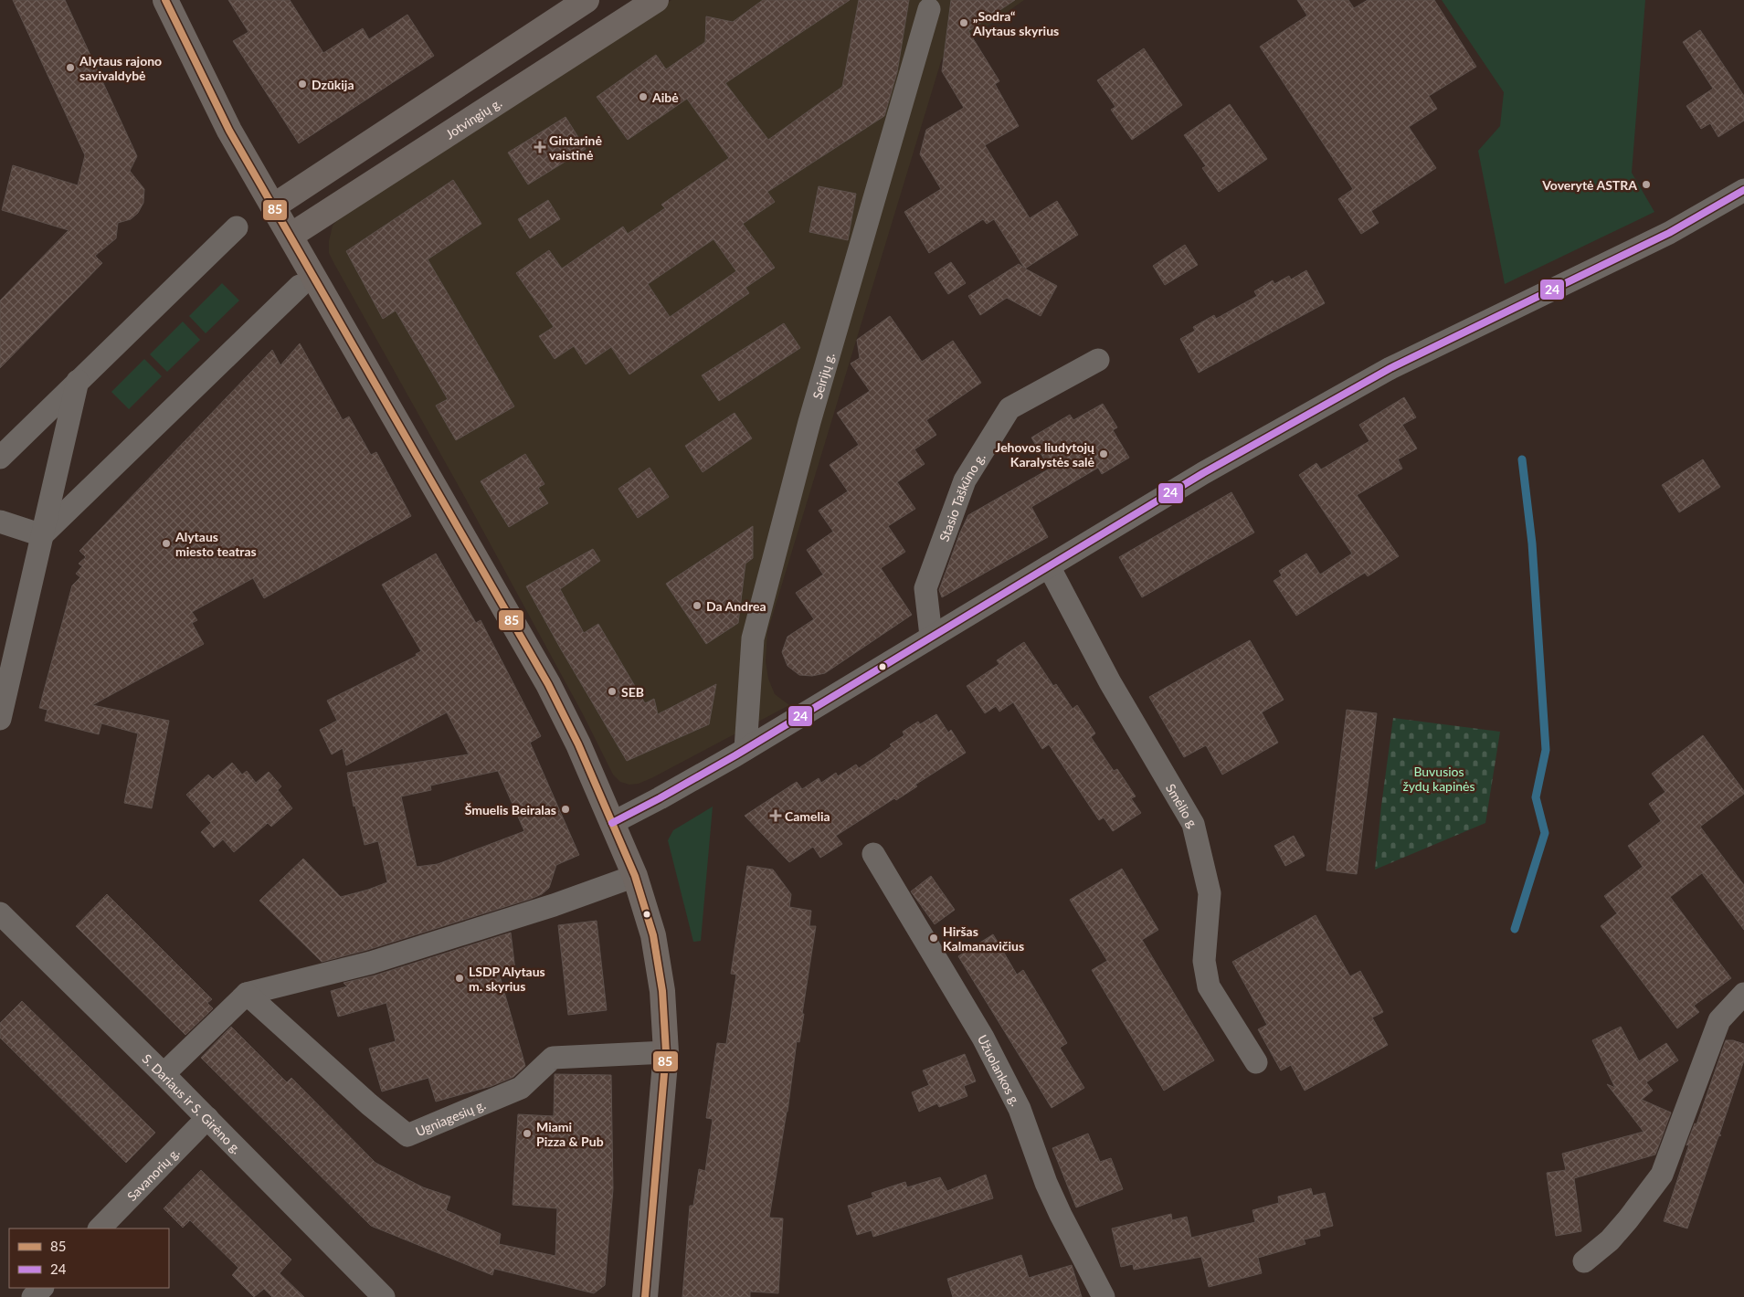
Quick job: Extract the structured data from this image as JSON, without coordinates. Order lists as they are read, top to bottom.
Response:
{
  "streets": {
    "main road": ["Jotvingių g."],
    "street": [
      "Seirijų g.",
      "Stasio Taškūno g.",
      "Smėlio g.",
      "Užuolankos g.",
      "S. Dariaus ir S. Girėno g.",
      "Ugniagesių g.",
      "Savanorių g."
    ]
  },
  "crossings": [
    ["S. Dariaus ir S. Girėno g.", "Savanorių g."]
  ],
  "parks": ["Buvusios žydų kapinės"],
  "places": {
    "other": [
      "„Sodra“ Alytaus skyrius",
      "Alytaus rajono savivaldybė",
      "Dzūkija",
      "Aibė",
      "Voverytė ASTRA",
      "Jehovos liudytojų Karalystės salė",
      "Alytaus miesto teatras",
      "Da Andrea",
      "SEB",
      "Šmuelis Beiralas",
      "Hiršas Kalmanavičius",
      "LSDP Alytaus m. skyrius",
      "Miami Pizza & Pub"
    ],
    "health": ["Gintarinė vaistinė", "Camelia"]
  },
  "lines": ["transit line 85", "transit line 24"],
  "legend": ["85", "24"]
}
